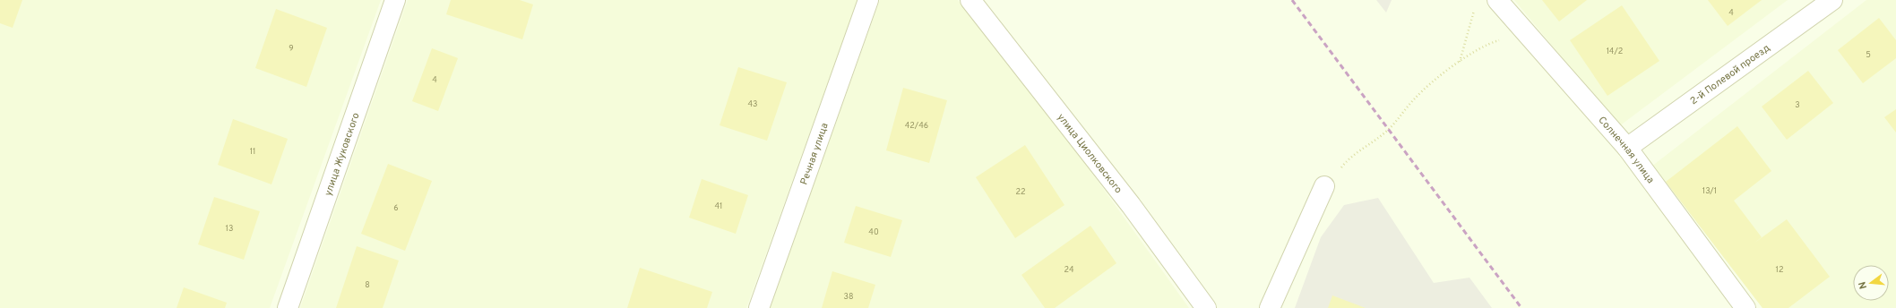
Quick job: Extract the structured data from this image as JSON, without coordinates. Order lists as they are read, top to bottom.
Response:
{
  "streets": {
    "street": [
      "2-й Полевой проезд",
      "Солнечная улица",
      "улица Циолковского",
      "улица Жуковского",
      "Речная улица"
    ]
  },
  "crossings": [
    ["2-й Полевой проезд", "Солнечная улица"]
  ],
  "house_numbers": [
    "4",
    "9",
    "14/2",
    "5",
    "4",
    "43",
    "3",
    "42/46",
    "11",
    "13/1",
    "22",
    "41",
    "6",
    "13",
    "40",
    "24",
    "12",
    "8",
    "38"
  ],
  "north": "left"
}
